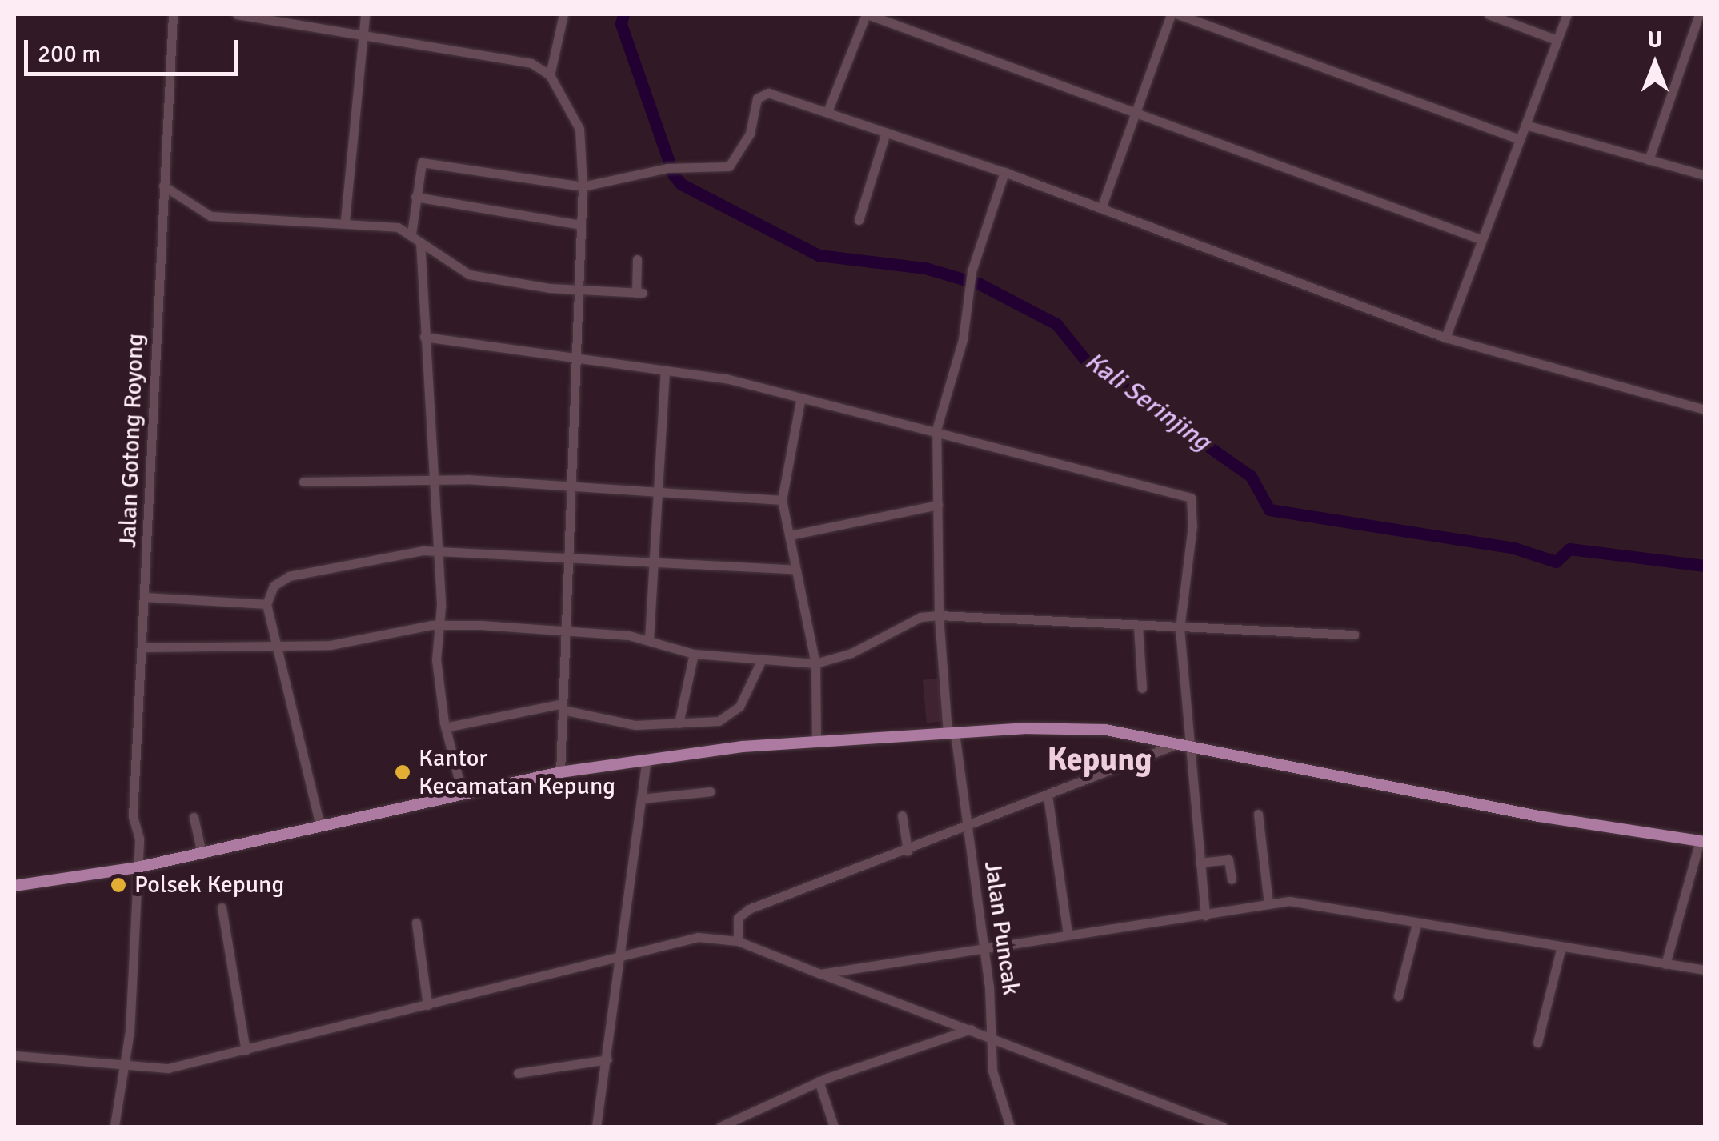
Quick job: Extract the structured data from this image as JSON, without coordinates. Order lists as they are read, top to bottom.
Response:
{
  "streets": {
    "street": ["Jalan Gotong Royong", "Jalan Puncak"]
  },
  "districts": ["Kepung"],
  "water": ["Kali Serinjing"],
  "places": ["Kantor Kecamatan Kepung", "Polsek Kepung"],
  "scale_bar": "200 m",
  "north": "top"
}
